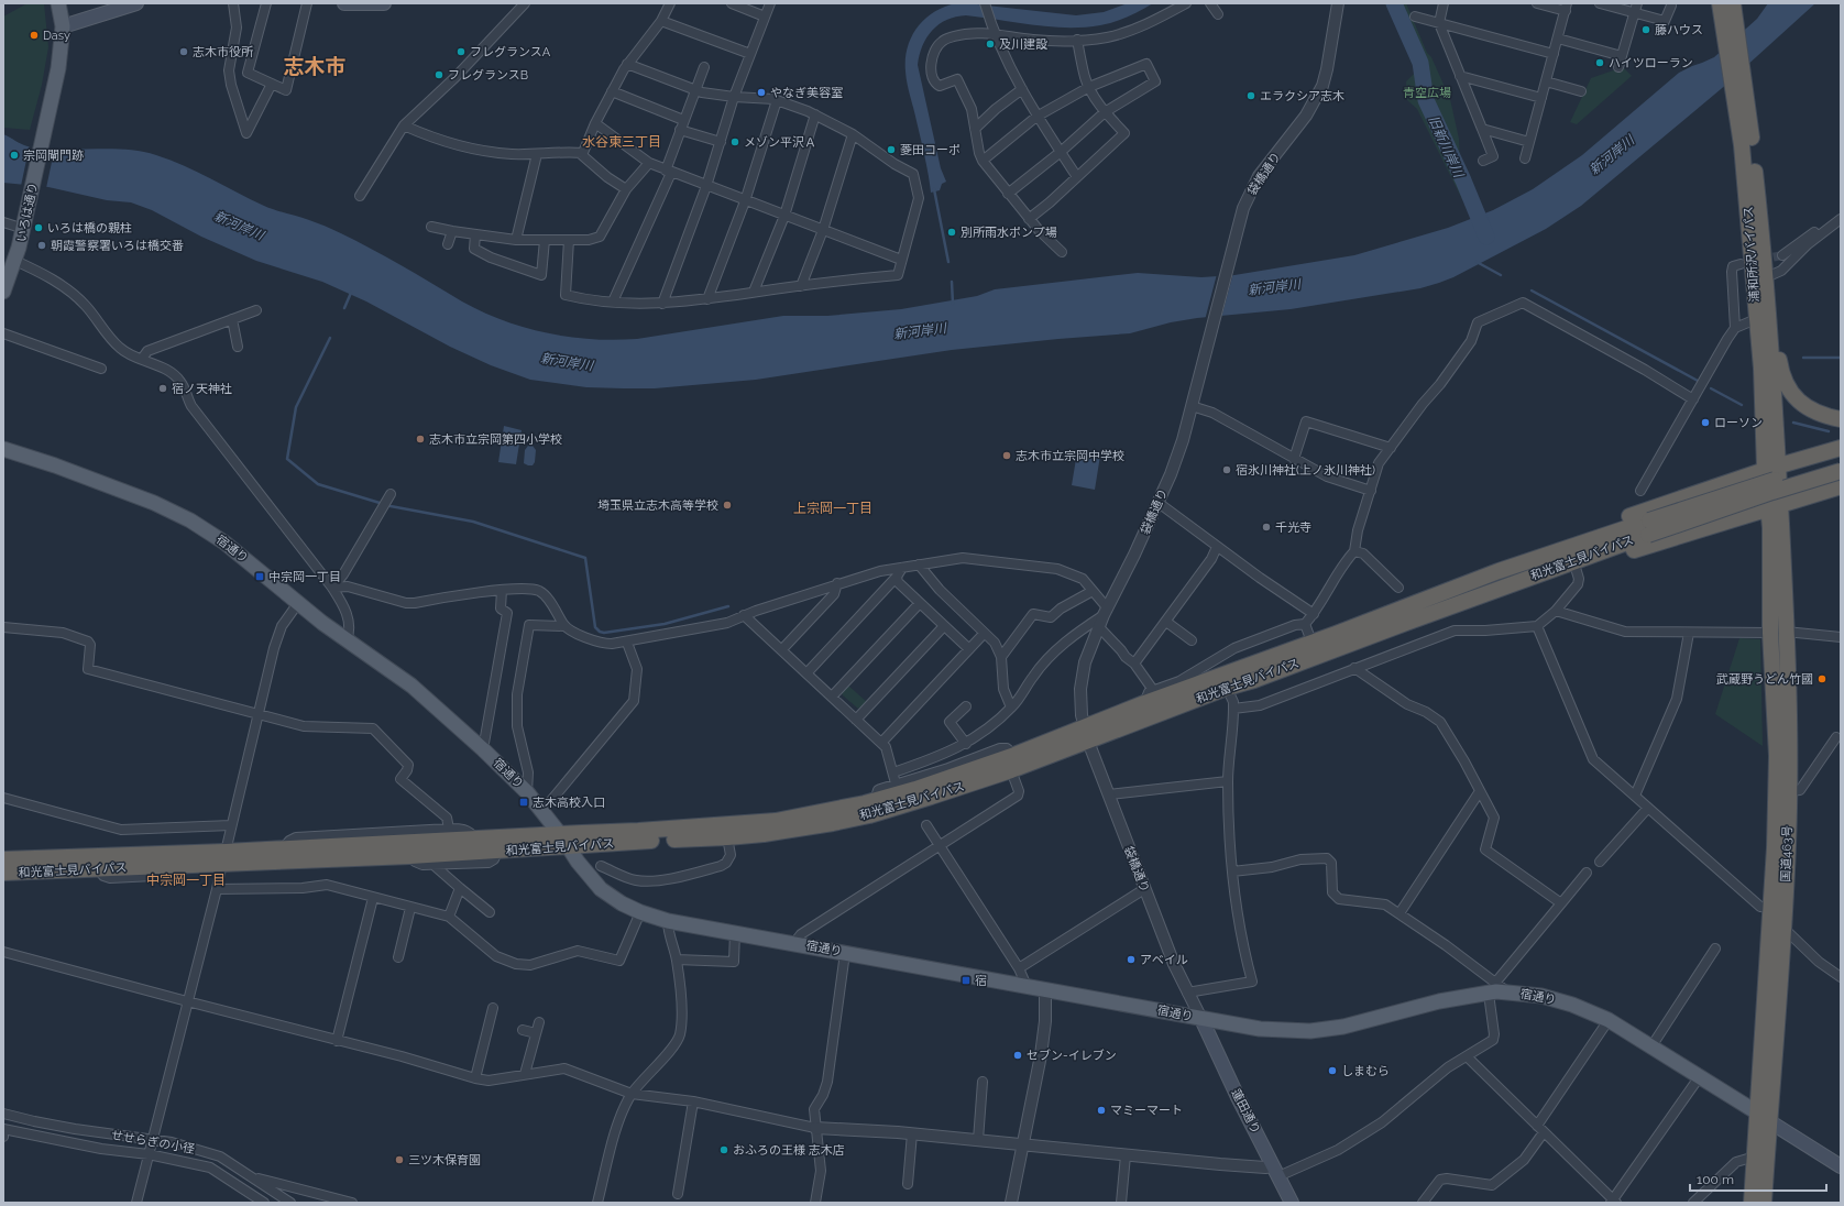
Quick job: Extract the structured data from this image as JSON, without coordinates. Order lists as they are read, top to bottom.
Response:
{
  "streets": {
    "highway": ["浦和所沢バイパス", "和光富士見バイパス", "国道463号"],
    "main road": ["いろは通り", "宿通り", "蓮田通り"],
    "street": ["袋橋通り", "せせらぎの小径"]
  },
  "crossings": [
    ["袋橋通り", "宿通り"],
    ["袋橋通り", "和光富士見バイパス"],
    ["袋橋通り", "蓮田通り"],
    ["浦和所沢バイパス", "和光富士見バイパス"],
    ["浦和所沢バイパス", "国道463号"],
    ["宿通り", "和光富士見バイパス"],
    ["宿通り", "国道463号"],
    ["宿通り", "蓮田通り"],
    ["和光富士見バイパス", "国道463号"]
  ],
  "districts": [
    "志木市",
    "水谷東三丁目",
    "上宗岡一丁目",
    "中宗岡一丁目"
  ],
  "water": ["旧新川岸川", "新河岸川"],
  "parks": ["青空広場"],
  "places": {
    "other": [
      "藤ハウス",
      "Dasy",
      "及川建設",
      "志木市役所",
      "フレグランスA",
      "ハイツローラン",
      "フレグランスB",
      "やなぎ美容室",
      "エラクシア志木",
      "メゾン平沢Ａ",
      "菱田コーポ",
      "宗岡閘門跡",
      "いろは橋の親柱",
      "別所雨水ポンプ場",
      "朝霞警察署いろは橋交番",
      "宿ノ天神社",
      "ローソン",
      "志木市立宗岡第四小学校",
      "志木市立宗岡中学校",
      "宿氷川神社(上ノ氷川神社)",
      "埼玉県立志木高等学校",
      "千光寺",
      "武蔵野うどん竹國",
      "アベイル",
      "セブン-イレブン",
      "しまむら",
      "マミーマート",
      "おふろの王様 志木店",
      "三ツ木保育園"
    ],
    "transit": ["中宗岡一丁目", "志木高校入口", "宿"]
  },
  "scale_bar": "100 m"
}
